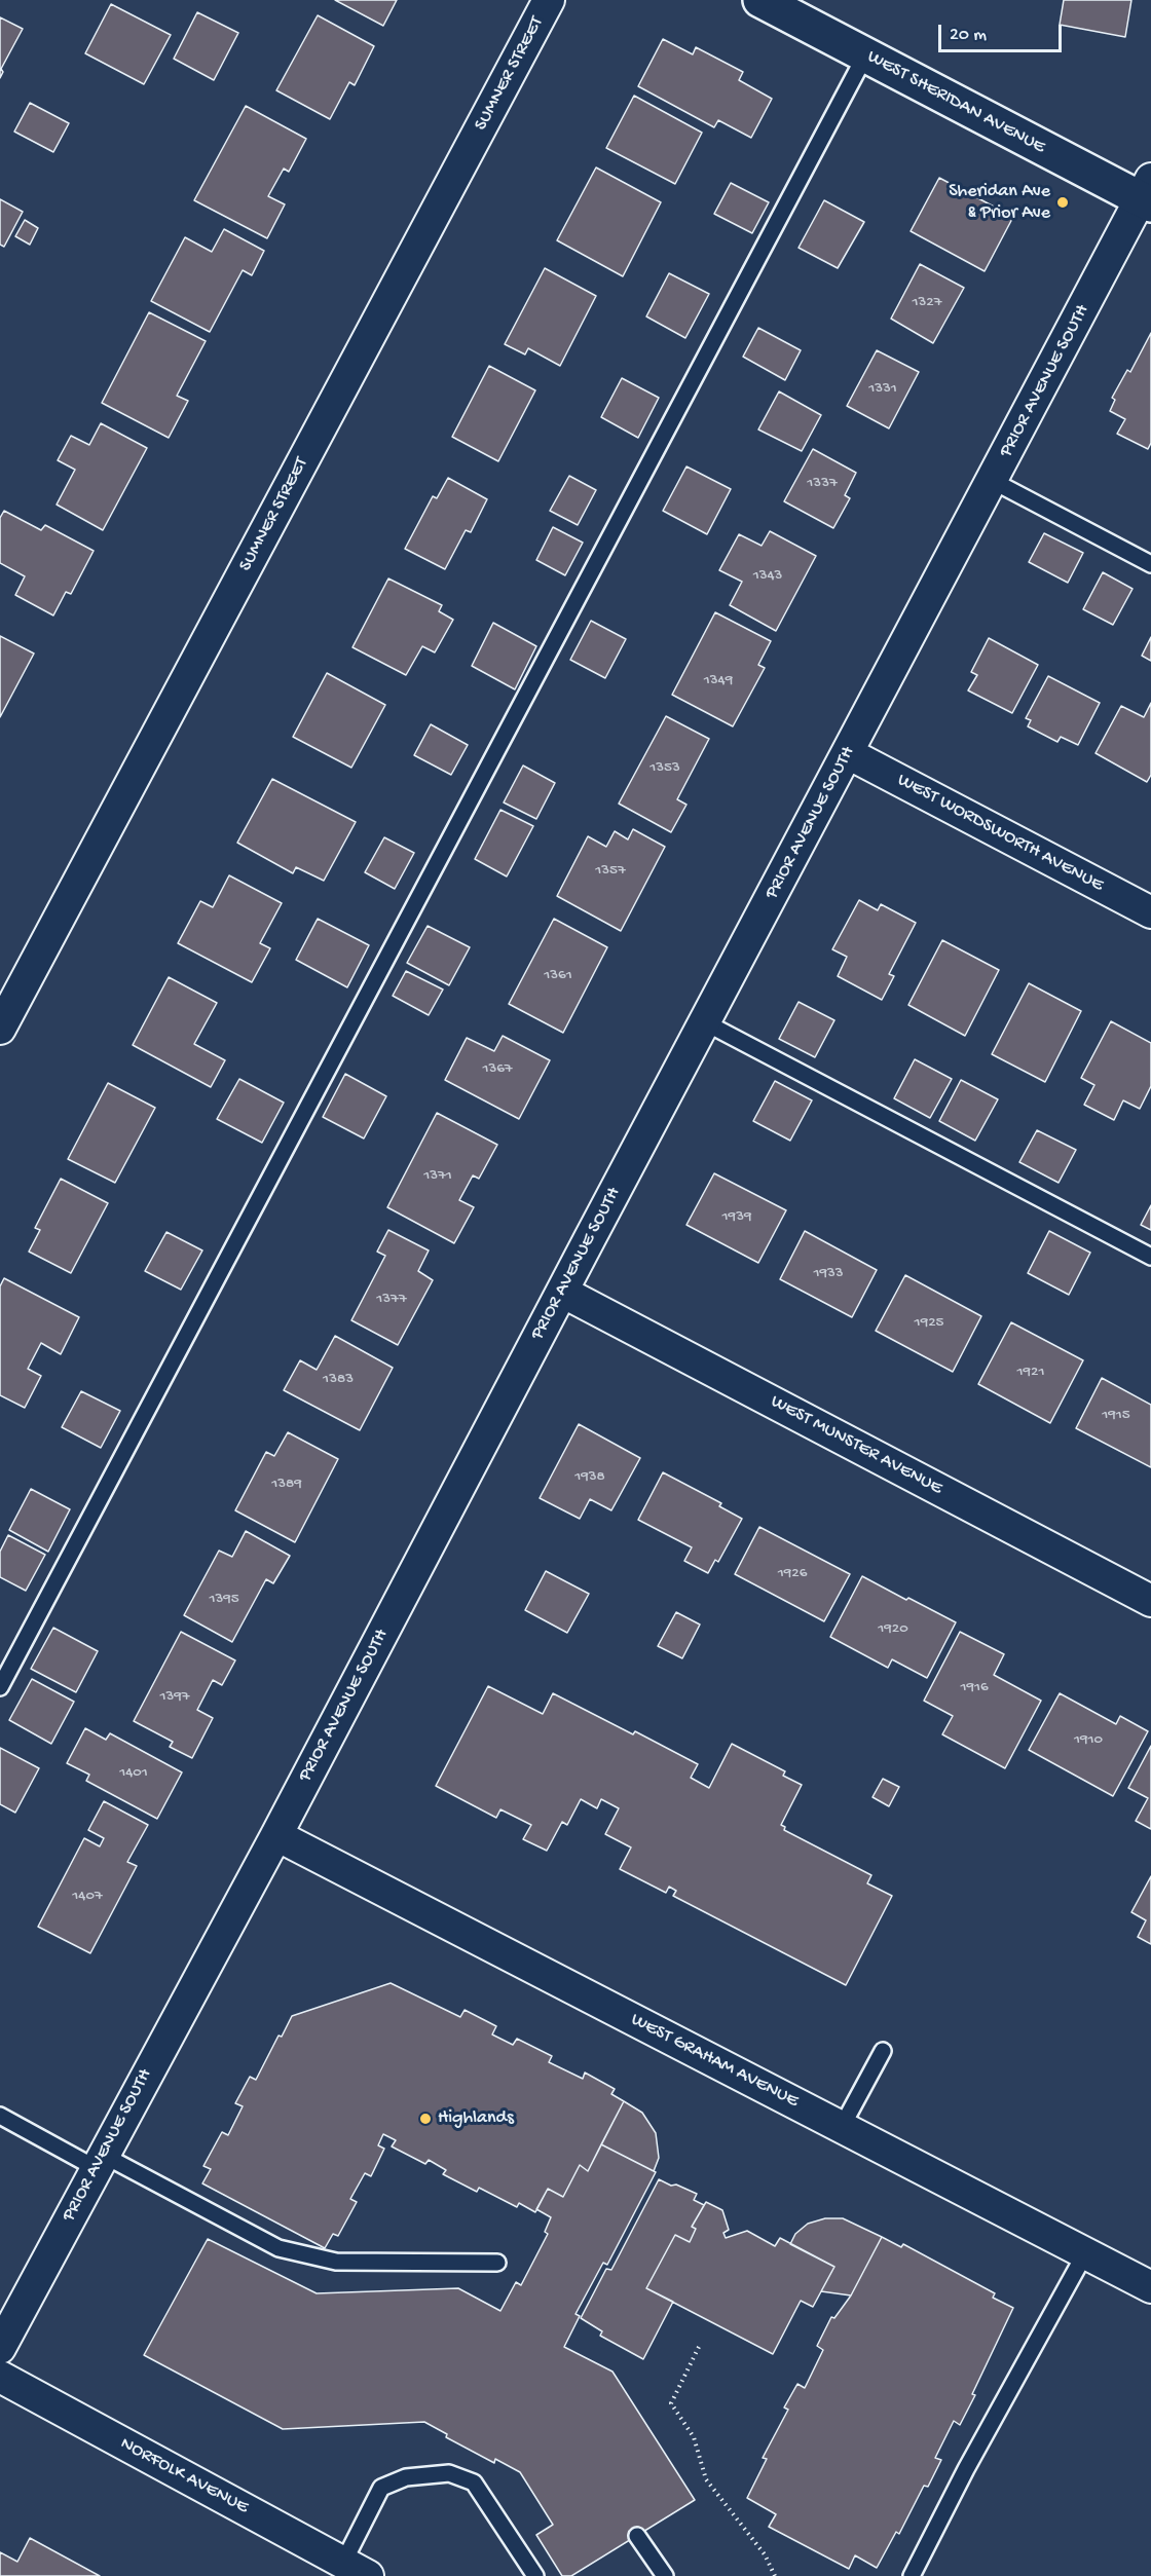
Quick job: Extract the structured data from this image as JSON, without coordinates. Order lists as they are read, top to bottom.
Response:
{
  "streets": {
    "street": [
      "SUMNER STREET",
      "WEST SHERIDAN AVENUE",
      "PRIOR AVENUE SOUTH",
      "WEST WORDSWORTH AVENUE",
      "WEST MUNSTER AVENUE",
      "WEST GRAHAM AVENUE",
      "NORFOLK AVENUE"
    ]
  },
  "crossings": [
    ["WEST SHERIDAN AVENUE", "PRIOR AVENUE SOUTH"],
    ["PRIOR AVENUE SOUTH", "WEST WORDSWORTH AVENUE"],
    ["PRIOR AVENUE SOUTH", "WEST MUNSTER AVENUE"],
    ["PRIOR AVENUE SOUTH", "WEST GRAHAM AVENUE"]
  ],
  "places": ["Sheridan Ave & Prior Ave", "Highlands"],
  "house_numbers": [
    "1327",
    "1331",
    "1337",
    "1343",
    "1349",
    "1353",
    "1357",
    "1361",
    "1367",
    "1371",
    "1939",
    "1933",
    "1377",
    "1925",
    "1921",
    "1383",
    "1915",
    "1938",
    "1389",
    "1926",
    "1395",
    "1920",
    "1916",
    "1397",
    "1910",
    "1401",
    "1407"
  ],
  "scale_bar": "20 m"
}
